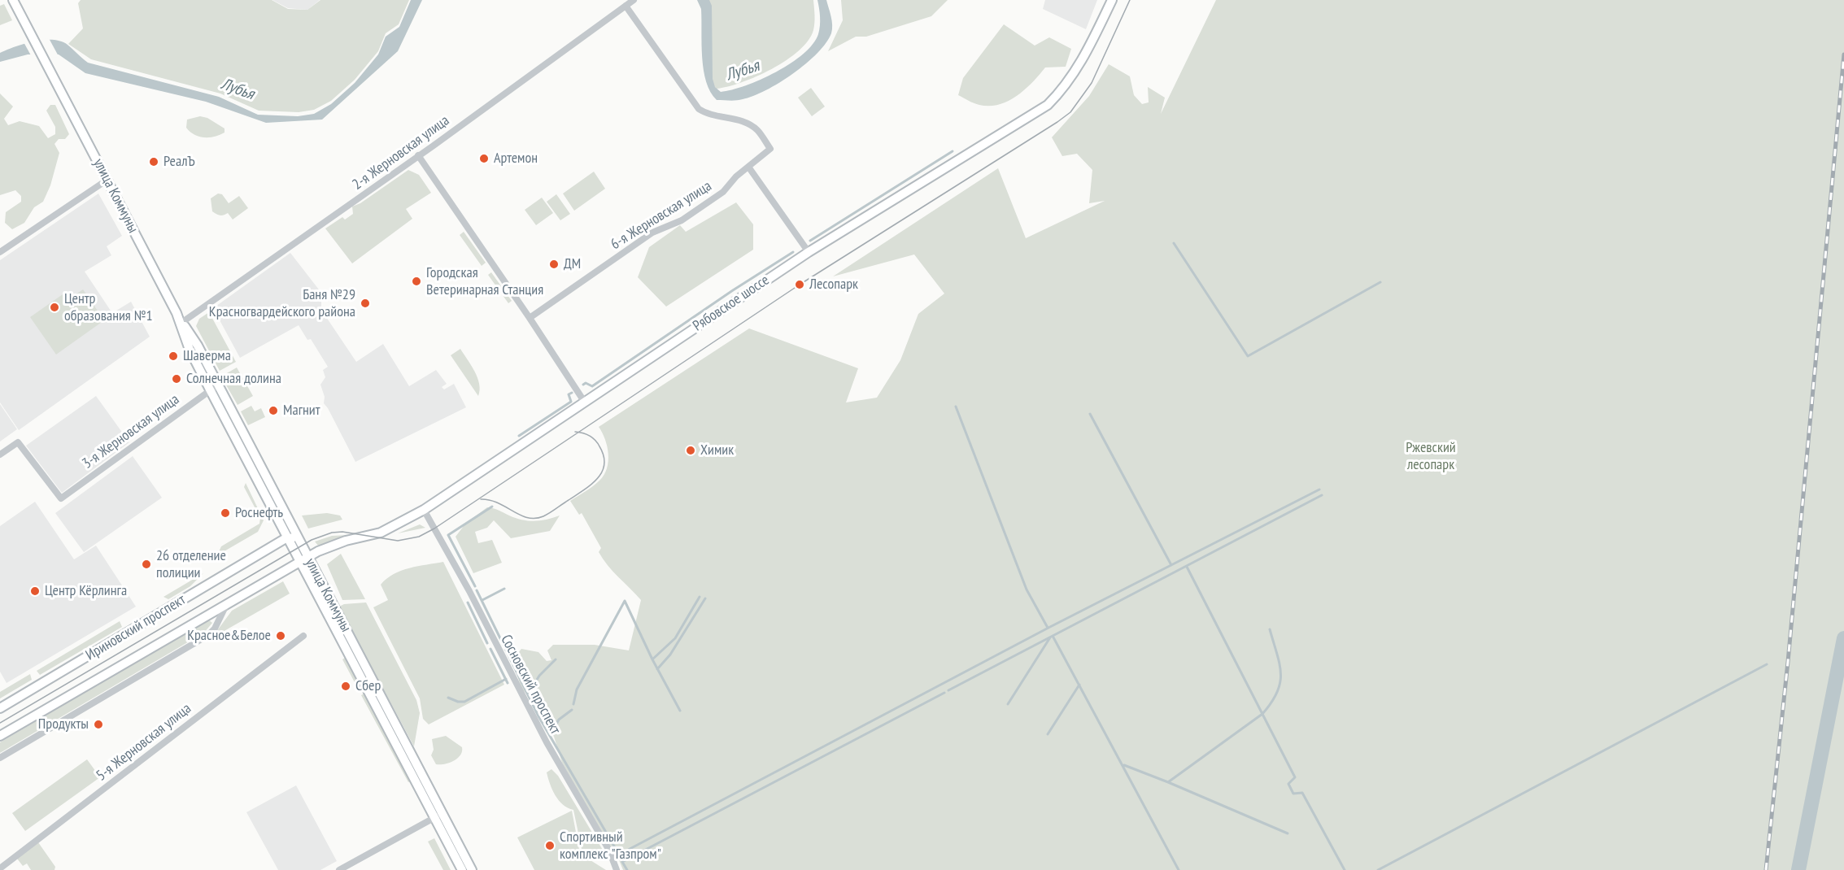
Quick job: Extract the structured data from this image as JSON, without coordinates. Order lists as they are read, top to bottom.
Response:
{
  "streets": {
    "main road": ["улица Коммуны", "Рябовское шоссе", "Ириновский проспект"],
    "street": [
      "2-я Жерновская улица",
      "6-я Жерновская улица",
      "3-я Жерновская улица",
      "Сосновский проспект",
      "5-я Жерновская улица"
    ]
  },
  "crossings": [
    ["2-я Жерновская улица", "улица Коммуны"],
    ["2-я Жерновская улица", "6-я Жерновская улица"],
    ["улица Коммуны", "Рябовское шоссе"],
    ["улица Коммуны", "3-я Жерновская улица"],
    ["улица Коммуны", "Ириновский проспект"],
    ["Рябовское шоссе", "Ириновский проспект"],
    ["Рябовское шоссе", "Сосновский проспект"]
  ],
  "water": ["Лубья"],
  "parks": ["Ржевский лесопарк"],
  "places": [
    "Артемон",
    "РеалЪ",
    "ДМ",
    "Городская Ветеринарная Станция",
    "Лесопарк",
    "Баня №29 Красногвардейского района",
    "Центр образования №1",
    "Шаверма",
    "Солнечная долина",
    "Магнит",
    "Химик",
    "Роснефть",
    "26 отделение полиции",
    "Центр Кёрлинга",
    "Красное&Белое",
    "Сбер",
    "Продукты",
    "Cпортивный комплекс \"Газпром\""
  ]
}
